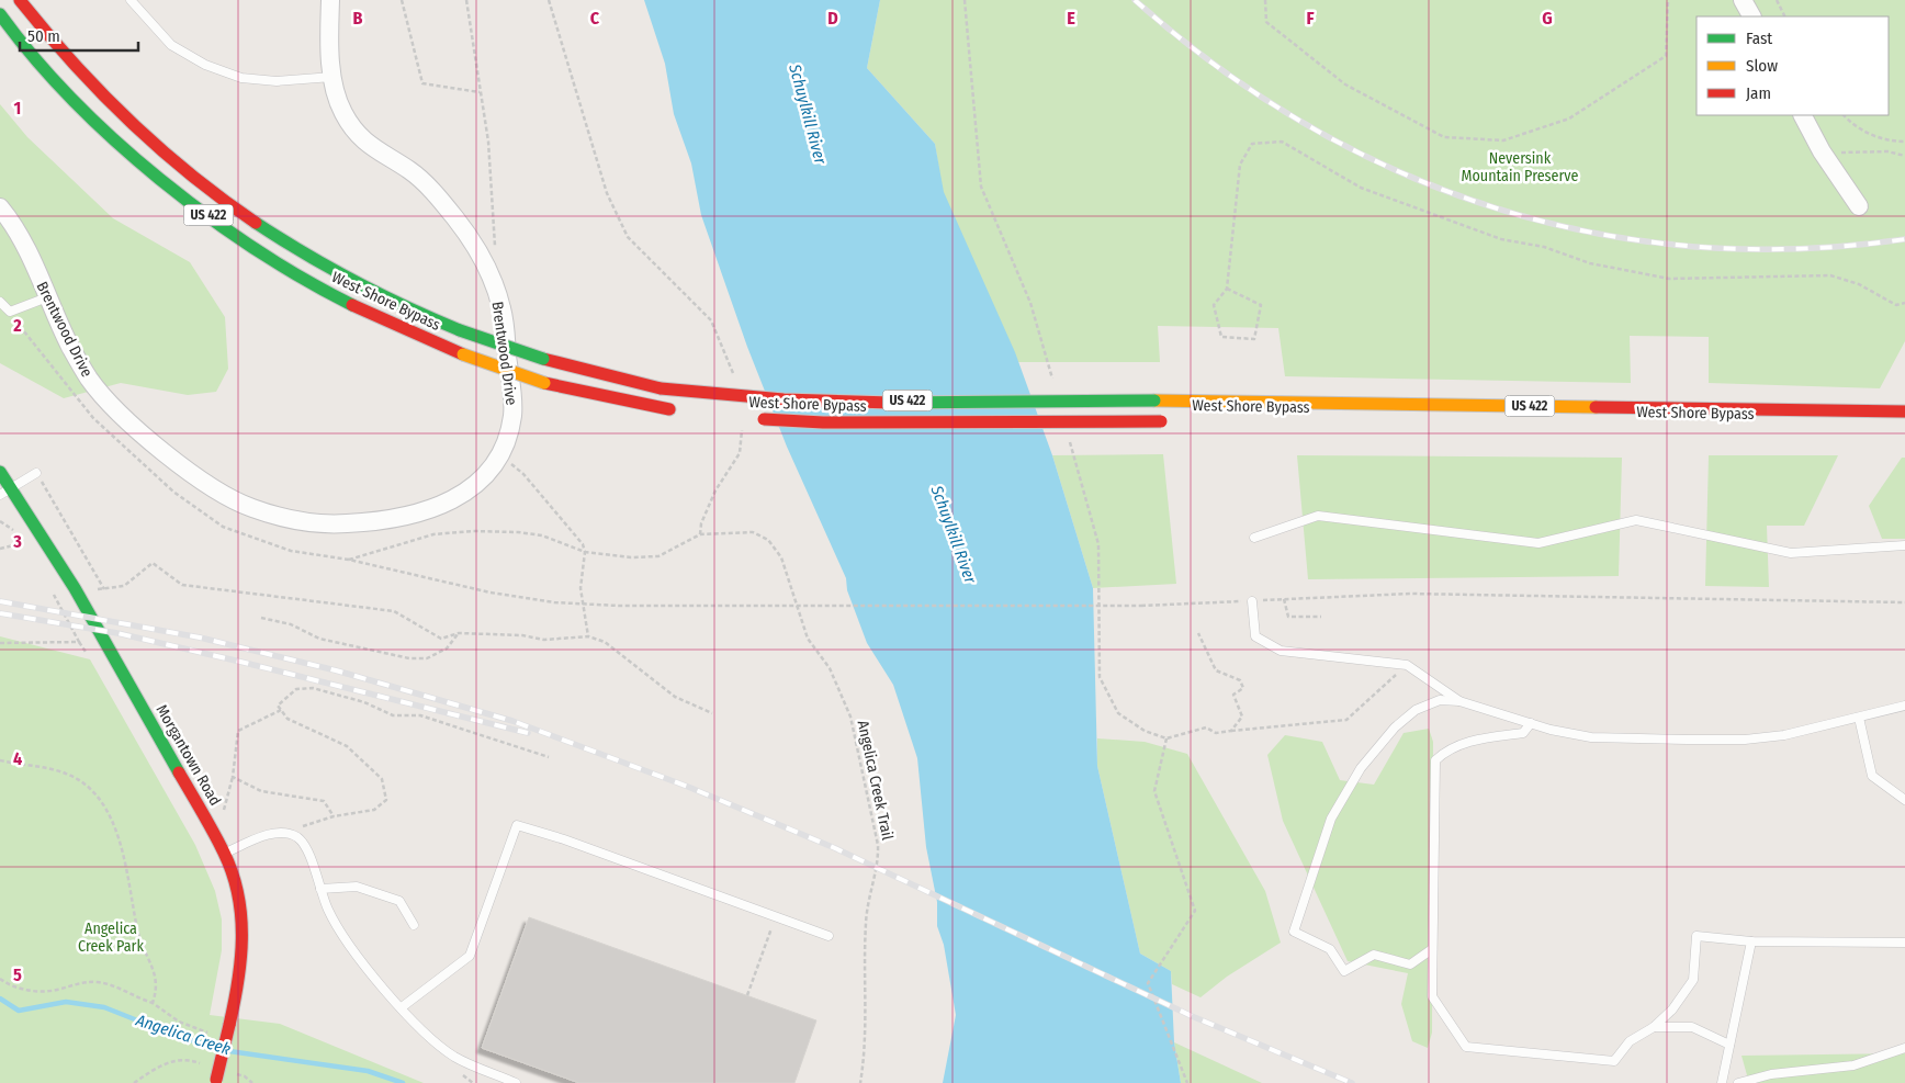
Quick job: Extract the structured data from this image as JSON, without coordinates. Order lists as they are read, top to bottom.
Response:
{
  "streets": {
    "main road": ["US 422", "West Shore Bypass", "Morgantown Road"],
    "street": ["Brentwood Drive"],
    "path": ["Angelica Creek Trail"]
  },
  "water": ["Schuylkill River", "Angelica Creek"],
  "parks": ["Neversink Mountain Preserve", "Angelica Creek Park"],
  "legend": ["Fast", "Slow", "Jam"],
  "scale_bar": "50 m",
  "grid": {
    "columns": [
      "B",
      "C",
      "D",
      "E",
      "F",
      "G"
    ],
    "rows": [
      "1",
      "2",
      "3",
      "4",
      "5"
    ]
  }
}
